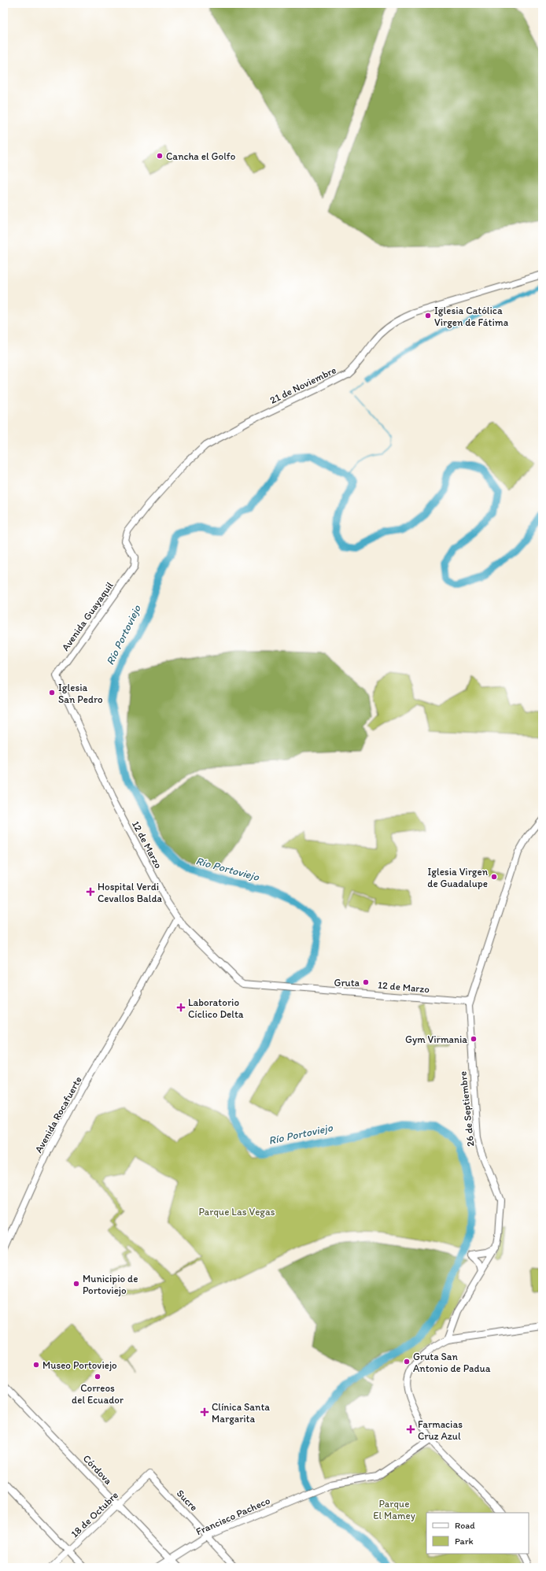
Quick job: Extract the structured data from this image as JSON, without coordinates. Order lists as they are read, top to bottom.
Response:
{
  "streets": {
    "street": [
      "21 de Noviembre",
      "Avenida Guayaquil",
      "12 de Marzo",
      "26 de Septiembre",
      "Avenida Rocafuerte",
      "Córdova",
      "Sucre",
      "18 de Octubre",
      "Francisco Pacheco"
    ]
  },
  "crossings": [
    ["21 de Noviembre", "Avenida Guayaquil"],
    ["Avenida Guayaquil", "12 de Marzo"],
    ["12 de Marzo", "26 de Septiembre"],
    ["12 de Marzo", "Avenida Rocafuerte"],
    ["Córdova", "18 de Octubre"],
    ["Córdova", "Francisco Pacheco"],
    ["Sucre", "18 de Octubre"],
    ["Sucre", "Francisco Pacheco"]
  ],
  "water": ["Río Portoviejo"],
  "parks": ["Parque Las Vegas", "Parque El Mamey"],
  "places": {
    "other": [
      "Cancha el Golfo",
      "Iglesia Católica Virgen de Fátima",
      "Iglesia San Pedro",
      "Iglesia Virgen de Guadalupe",
      "Gruta",
      "Gym Virmania",
      "Municipio de Portoviejo",
      "Gruta San Antonio de Padua",
      "Museo Portoviejo",
      "Correos del Ecuador"
    ],
    "health": [
      "Hospital Verdi Cevallos Balda",
      "Laboratorio Cíclico Delta",
      "Clínica Santa Margarita",
      "Farmacias Cruz Azul"
    ]
  },
  "legend": ["Road", "Park"]
}
